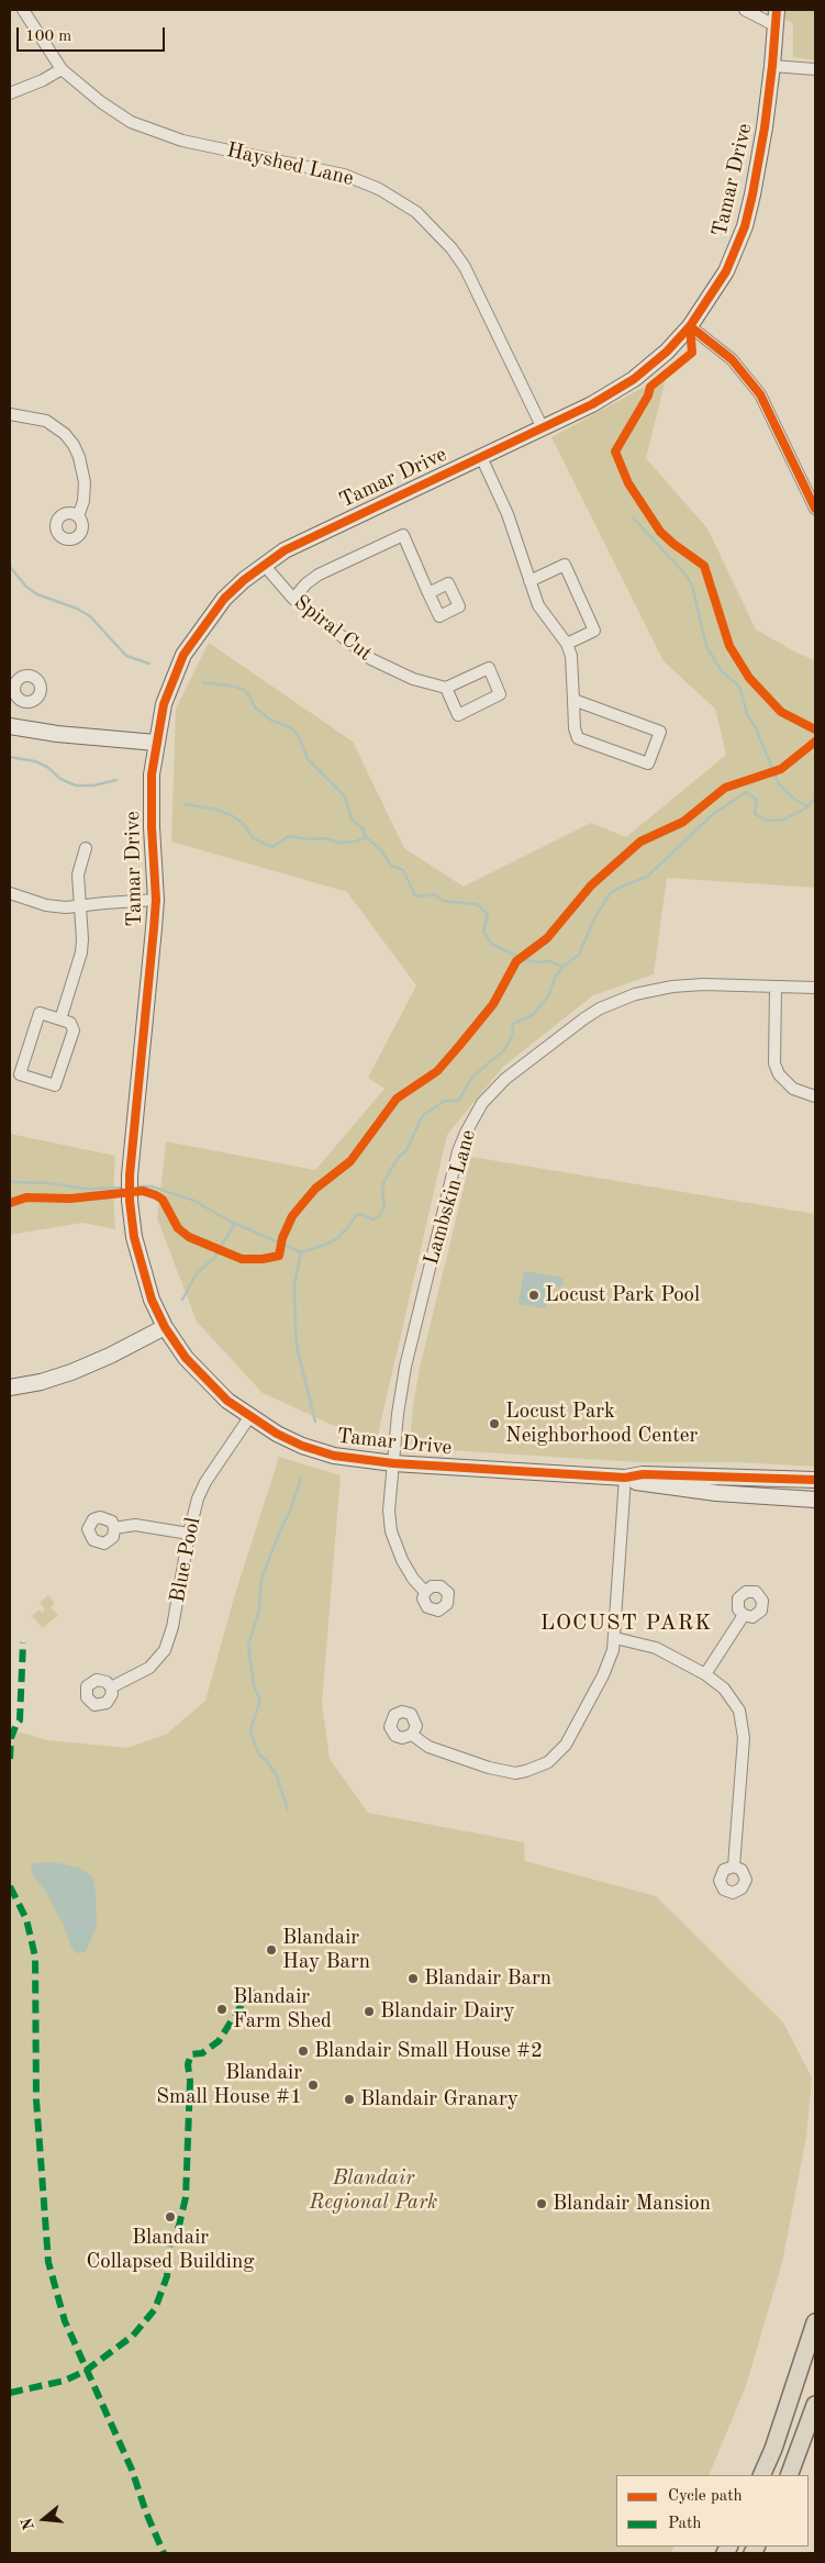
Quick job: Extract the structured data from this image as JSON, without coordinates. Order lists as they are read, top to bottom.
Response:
{
  "streets": {
    "street": [
      "Hayshed Lane",
      "Tamar Drive",
      "Spiral Cut",
      "Lambskin Lane",
      "Blue Pool"
    ]
  },
  "crossings": [
    ["Hayshed Lane", "Tamar Drive"],
    ["Tamar Drive", "Spiral Cut"],
    ["Tamar Drive", "Lambskin Lane"],
    ["Tamar Drive", "Blue Pool"]
  ],
  "districts": ["LOCUST PARK"],
  "parks": ["Blandair Regional Park"],
  "places": [
    "Locust Park Pool",
    "Locust Park Neighborhood Center",
    "Blandair Hay Barn",
    "Blandair Barn",
    "Blandair Farm Shed",
    "Blandair Dairy",
    "Blandair Small House #2",
    "Blandair Small House #1",
    "Blandair Granary",
    "Blandair Mansion",
    "Blandair Collapsed Building"
  ],
  "legend": ["Cycle path", "Path"],
  "scale_bar": "100 m",
  "north": "left"
}
